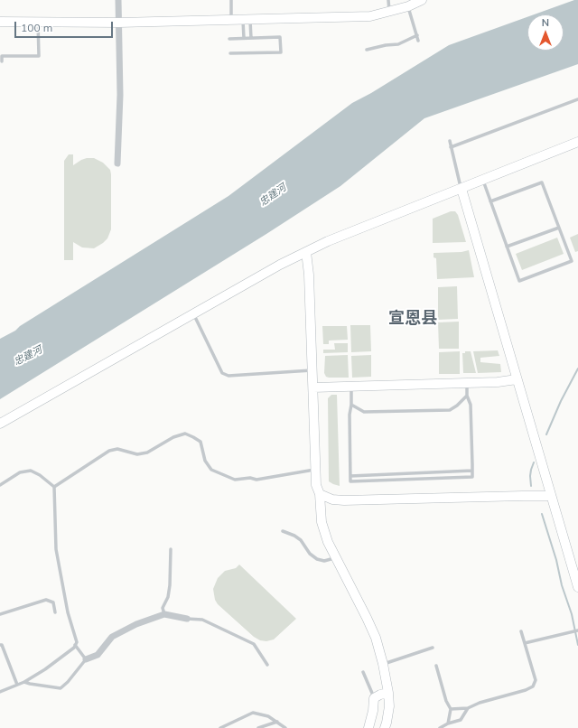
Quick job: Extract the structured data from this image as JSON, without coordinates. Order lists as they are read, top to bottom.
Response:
{
  "districts": ["宣恩县"],
  "water": ["忠建河"],
  "scale_bar": "100 m",
  "north": "top"
}
